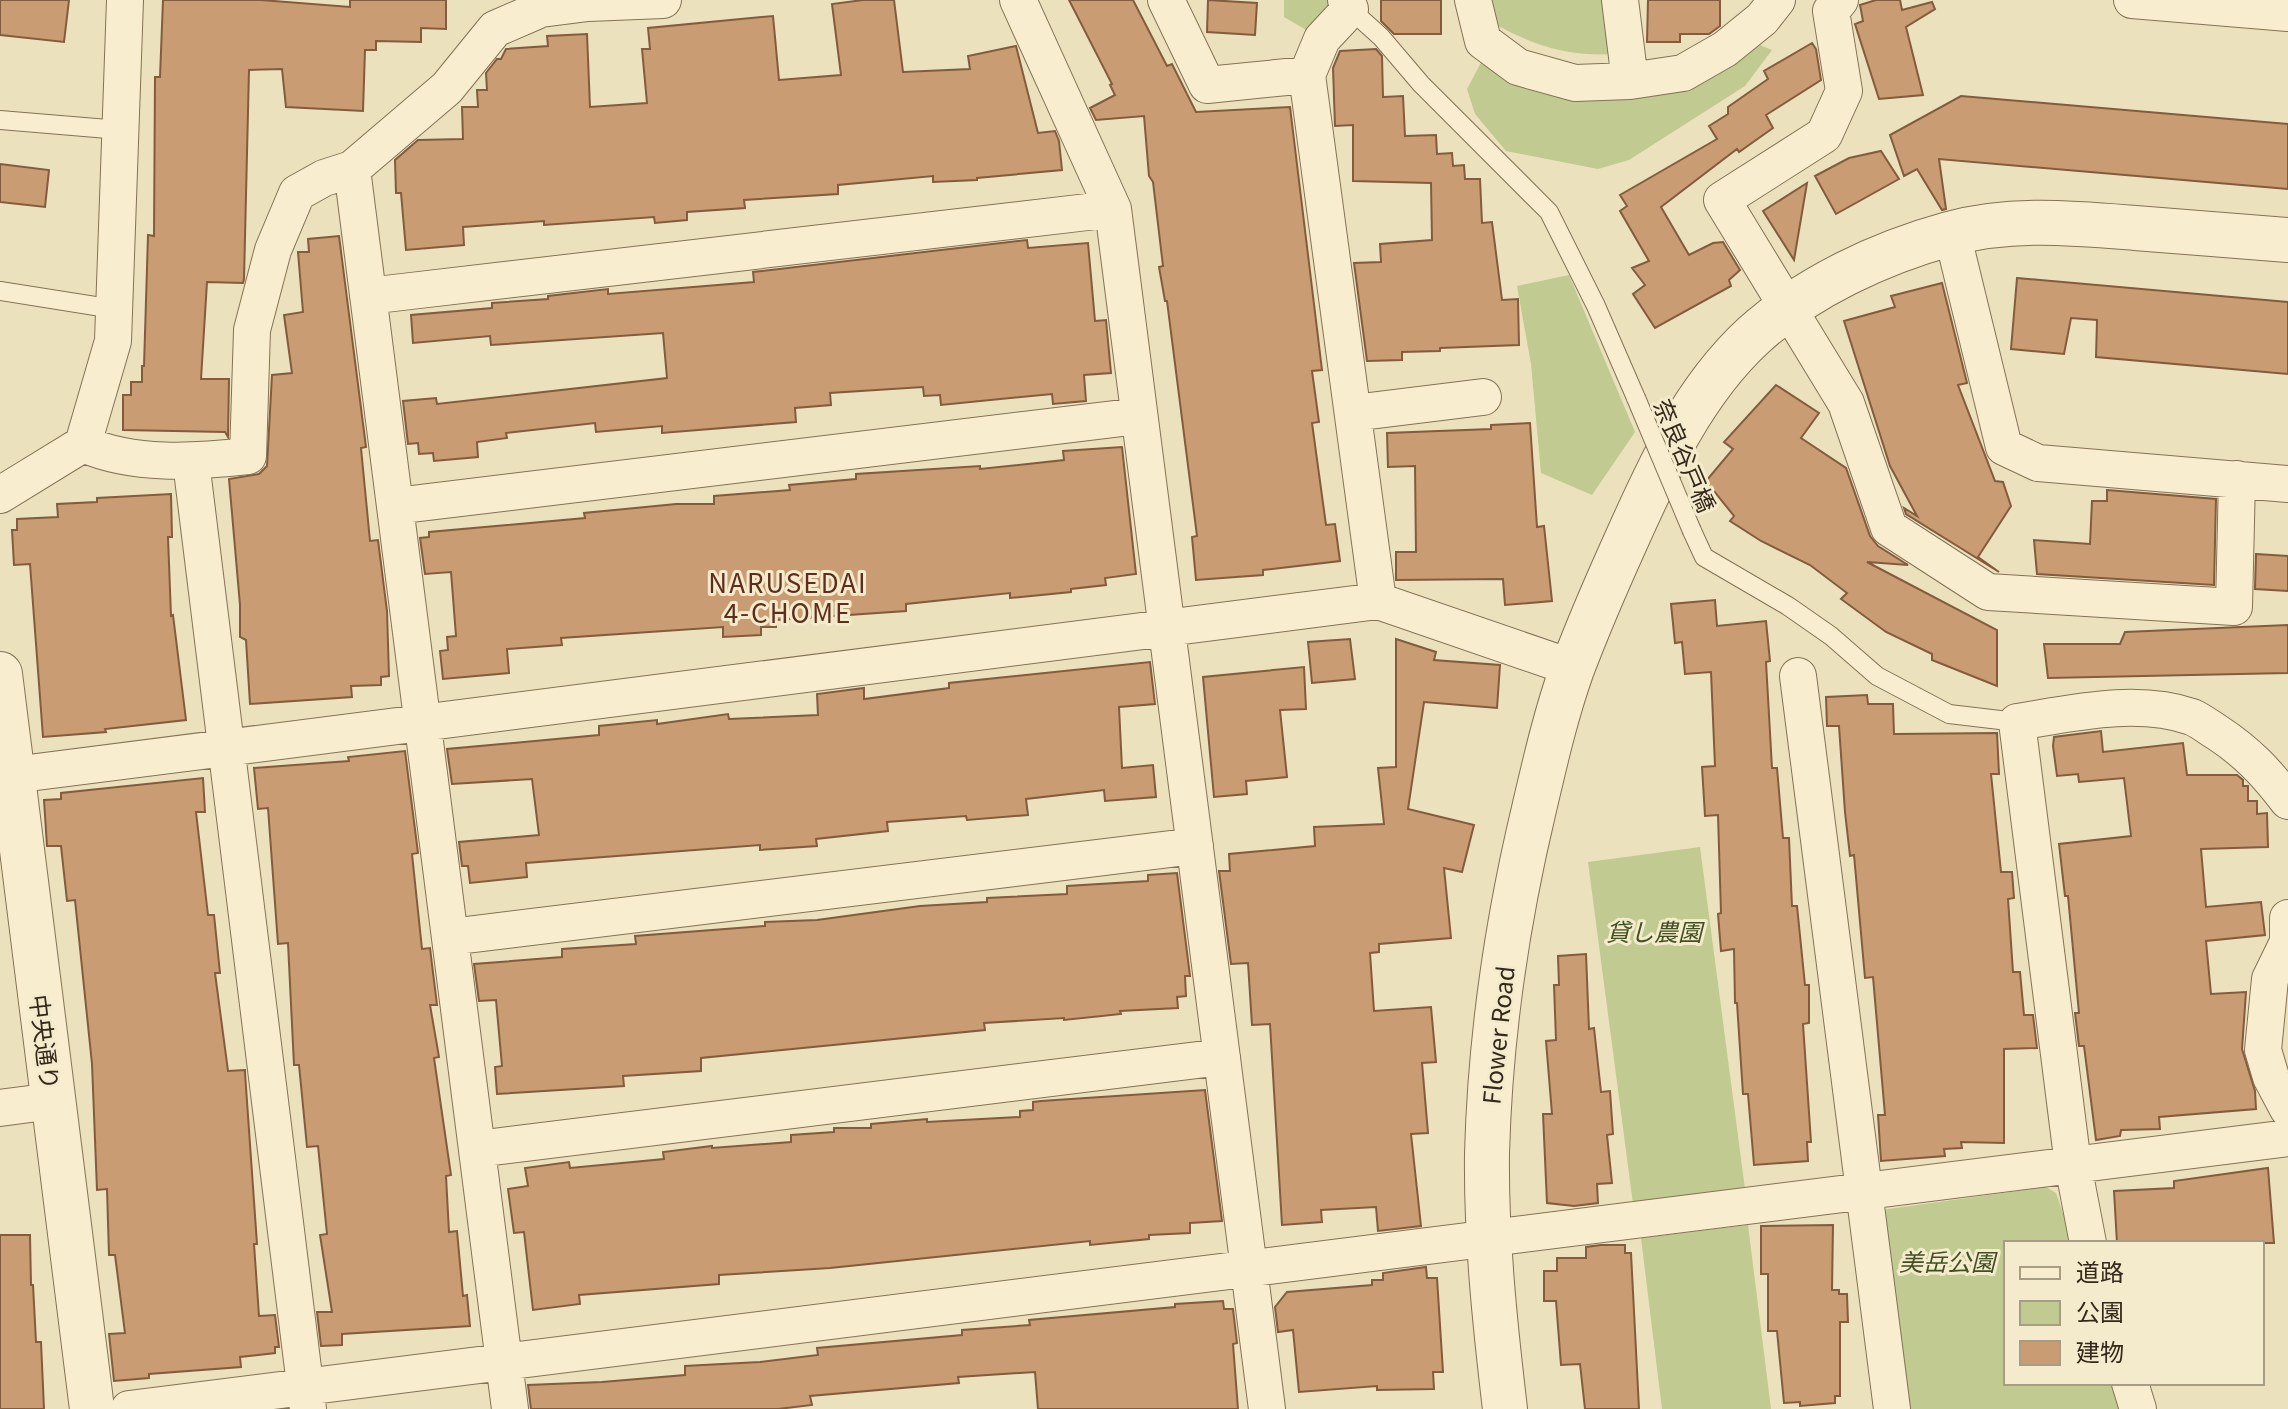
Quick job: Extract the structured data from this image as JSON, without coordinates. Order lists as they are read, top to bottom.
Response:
{
  "streets": {
    "street": ["Flower Road", "中央通り"],
    "lane": ["奈良谷戸橋"]
  },
  "districts": ["NARUSEDAI 4-CHOME"],
  "parks": ["貸し農園", "美岳公園"],
  "legend": ["道路", "公園", "建物"]
}
